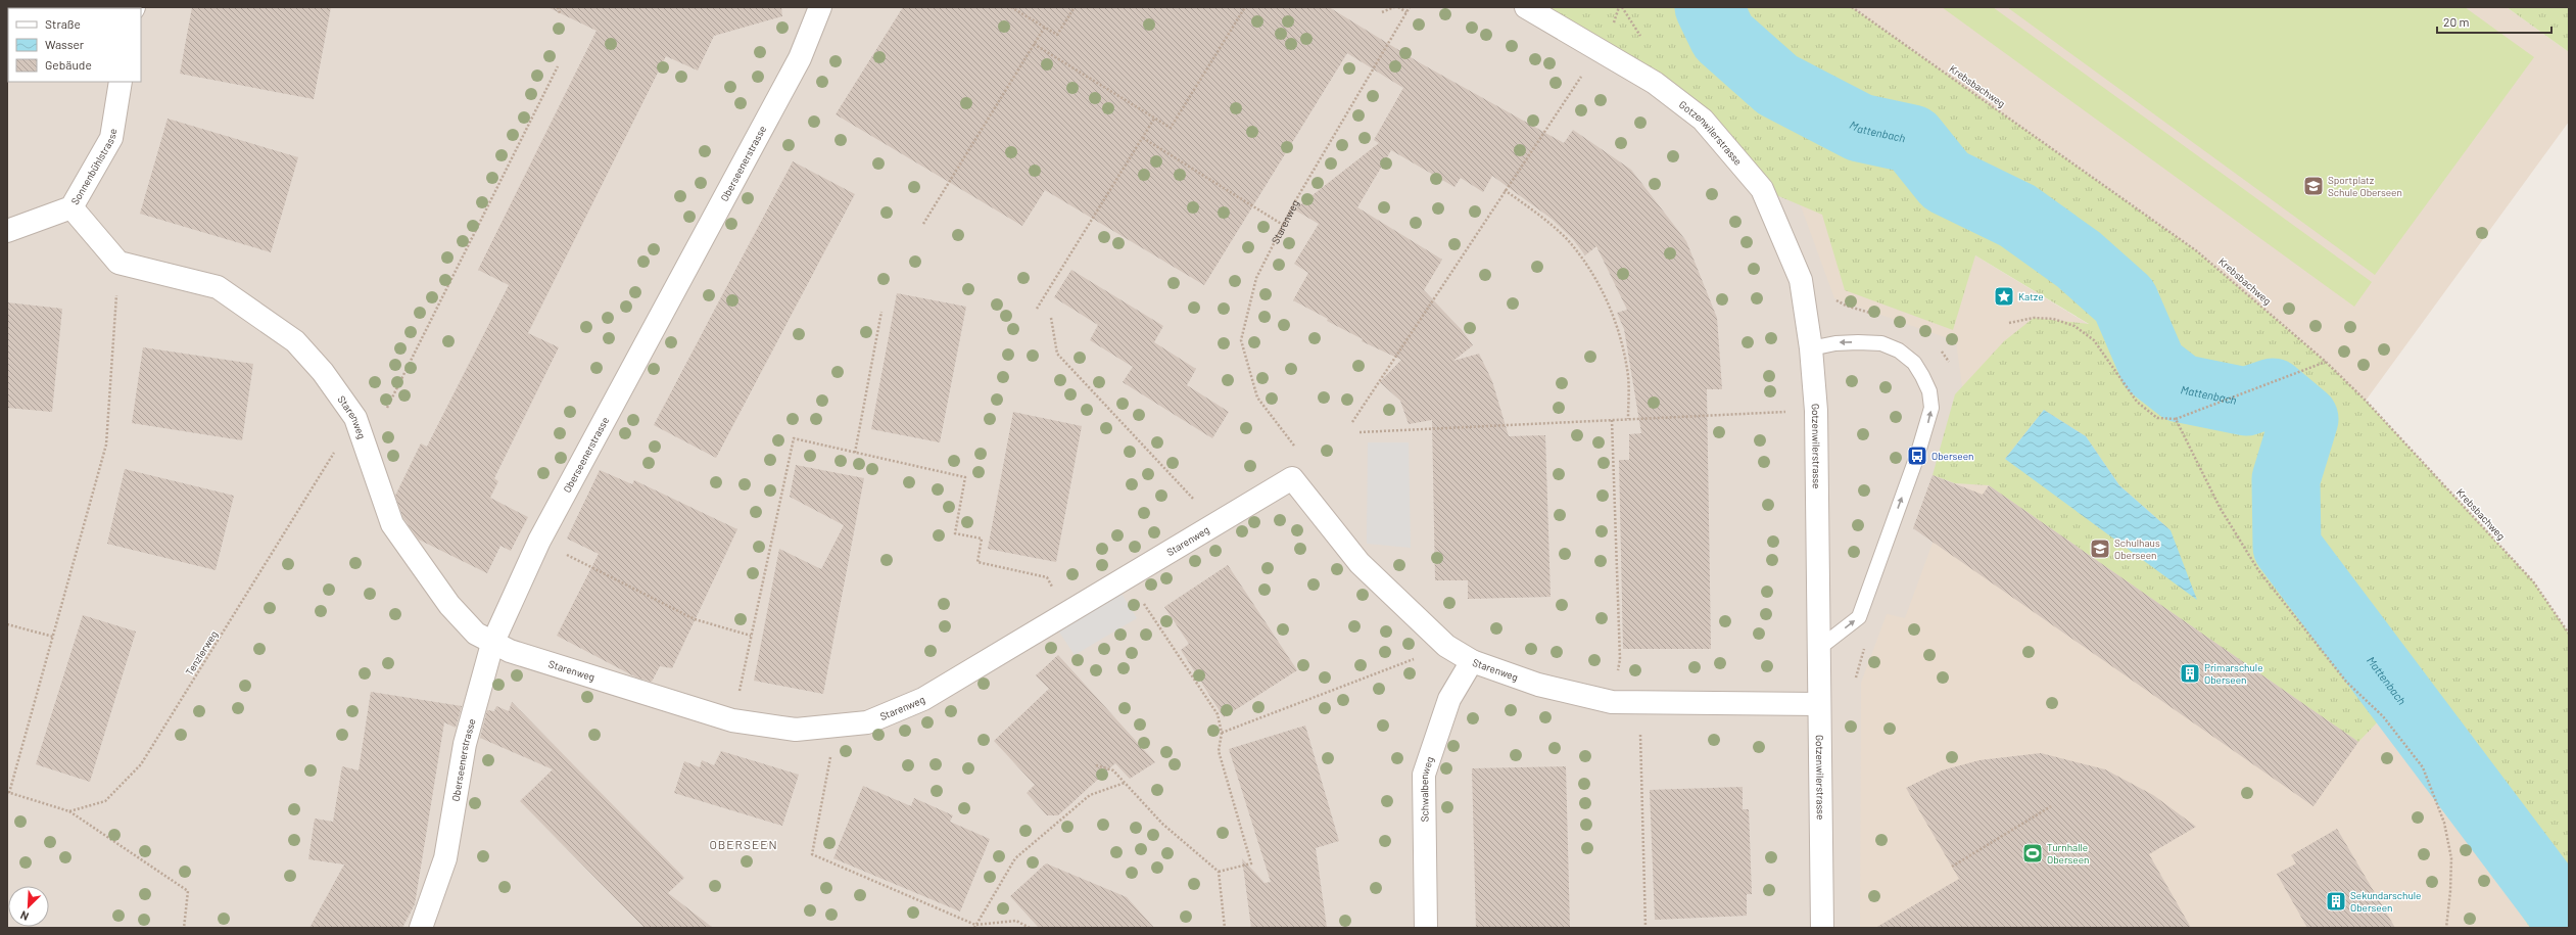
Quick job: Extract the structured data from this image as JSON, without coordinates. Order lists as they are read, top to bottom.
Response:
{
  "streets": {
    "street": [
      "Gotzenwilerstrasse",
      "Oberseenerstrasse",
      "Sonnenbühlstrasse",
      "Starenweg",
      "Schwalbenweg"
    ],
    "path": ["Krebsbachweg", "Tenzlerweg"]
  },
  "crossings": [
    ["Gotzenwilerstrasse", "Starenweg"],
    ["Oberseenerstrasse", "Starenweg"],
    ["Starenweg", "Tenzlerweg"],
    ["Starenweg", "Schwalbenweg"]
  ],
  "districts": ["OBERSEEN"],
  "water": ["Mattenbach"],
  "places": {
    "school or university": ["Sportplatz Schule Oberseen", "Schulhaus Oberseen"],
    "place": ["Katze"],
    "bus stop": ["Oberseen"],
    "building": ["Primarschule Oberseen", "Sekundarschule Oberseen"],
    "sports": ["Turnhalle Oberseen"]
  },
  "legend": ["Straße", "Wasser", "Gebäude"],
  "scale_bar": "20 m",
  "north": "bottom left"
}
